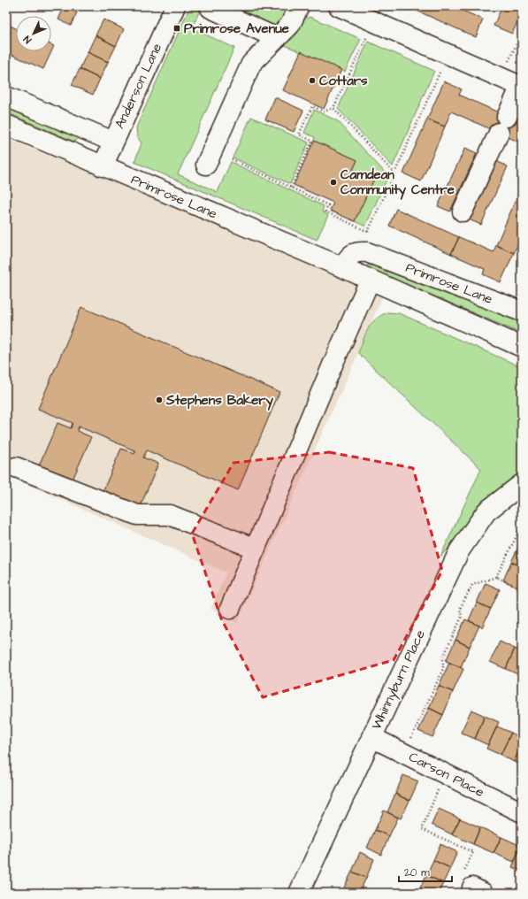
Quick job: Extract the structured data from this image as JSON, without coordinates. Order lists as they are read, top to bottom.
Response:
{
  "streets": {
    "street": [
      "Anderson Lane",
      "Primrose Lane",
      "Whinnyburn Place",
      "Carson Place"
    ]
  },
  "crossings": [
    ["Anderson Lane", "Primrose Lane"],
    ["Whinnyburn Place", "Carson Place"]
  ],
  "places": {
    "transit": ["Primrose Avenue"],
    "other": ["Cottars", "Camdean Community Centre", "Stephens Bakery"]
  },
  "scale_bar": "20 m",
  "north": "bottom left"
}
